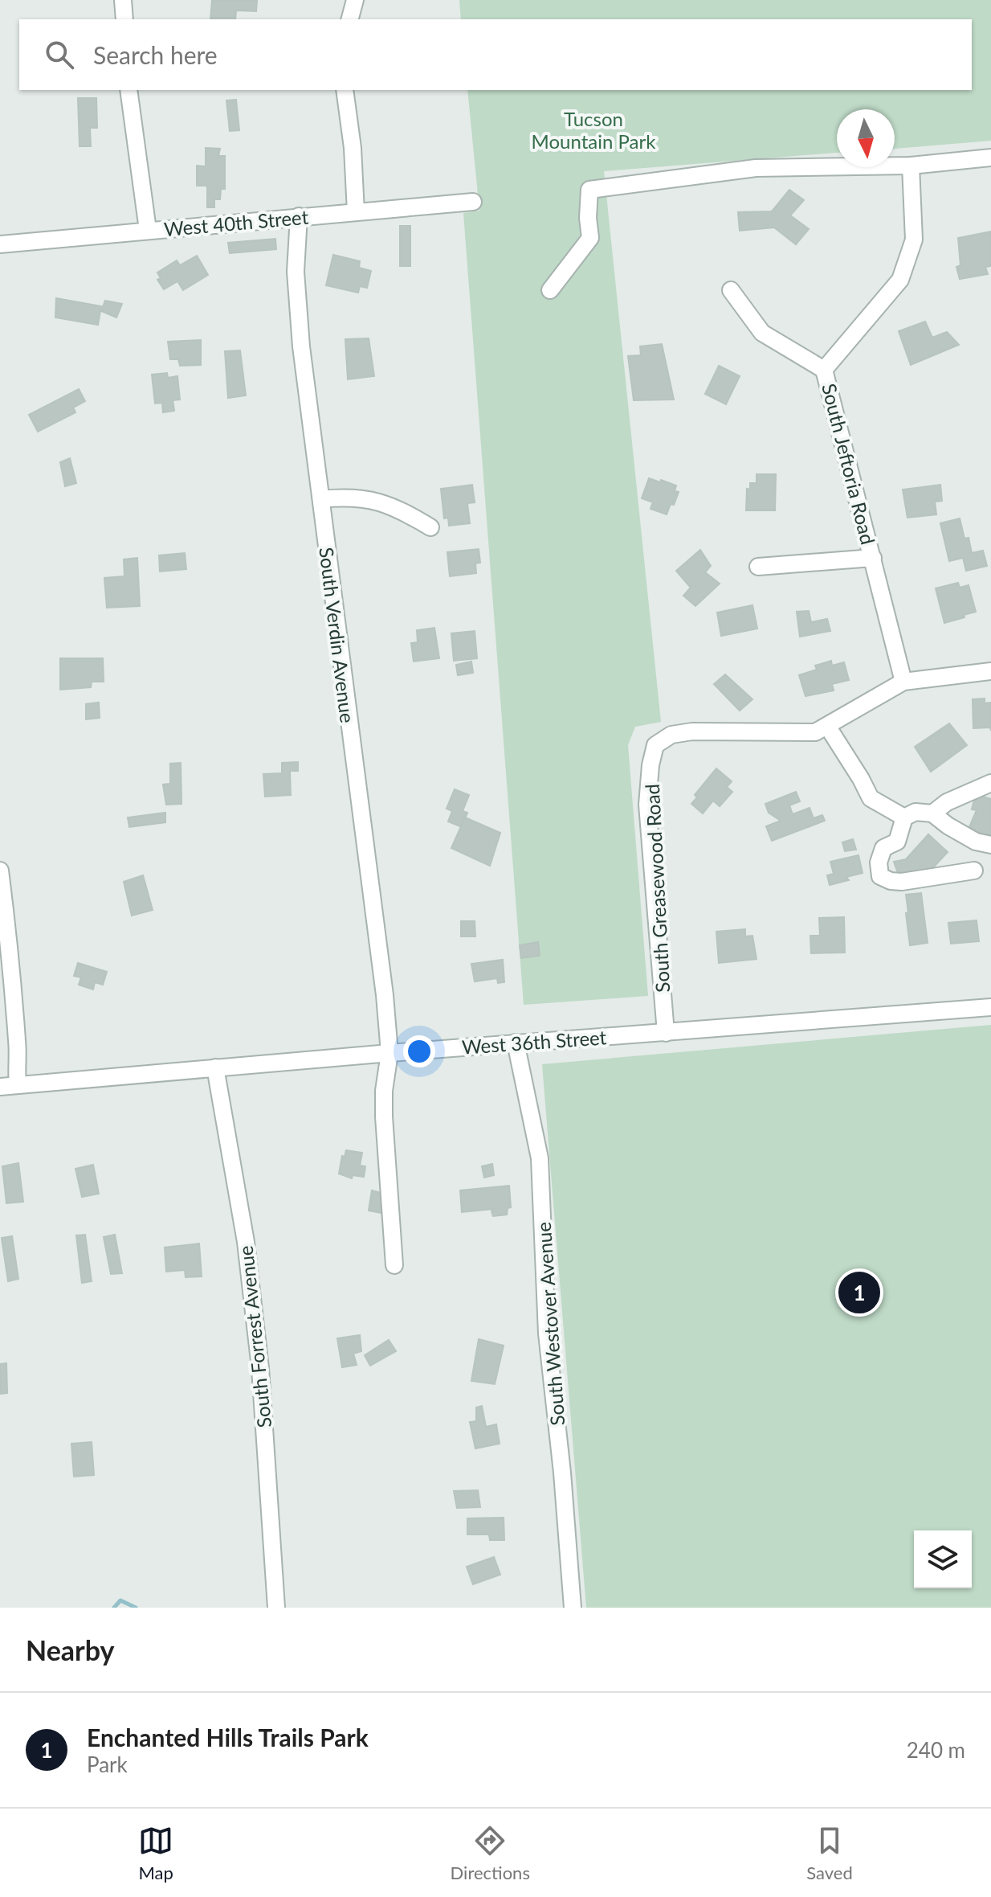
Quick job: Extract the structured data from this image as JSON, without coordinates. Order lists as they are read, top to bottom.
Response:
{
  "streets": {
    "street": [
      "West 40th Street",
      "South Jeftoria Road",
      "South Verdin Avenue",
      "South Greasewood Road",
      "West 36th Street",
      "South Westover Avenue",
      "South Forrest Avenue"
    ]
  },
  "crossings": [
    ["West 40th Street", "South Verdin Avenue"],
    ["South Verdin Avenue", "West 36th Street"],
    ["South Greasewood Road", "West 36th Street"],
    ["West 36th Street", "South Westover Avenue"],
    ["West 36th Street", "South Forrest Avenue"]
  ],
  "parks": ["Tucson Mountain Park"],
  "north": "bottom",
  "page": {
    "search": "Search here",
    "pins": "1",
    "heading": "Nearby",
    "list": [
      {
        "mark": "1",
        "name": "Enchanted Hills Trails Park",
        "note": "Park",
        "value": "240 m"
      }
    ],
    "nav": ["Map", "Directions", "Saved"]
  }
}
